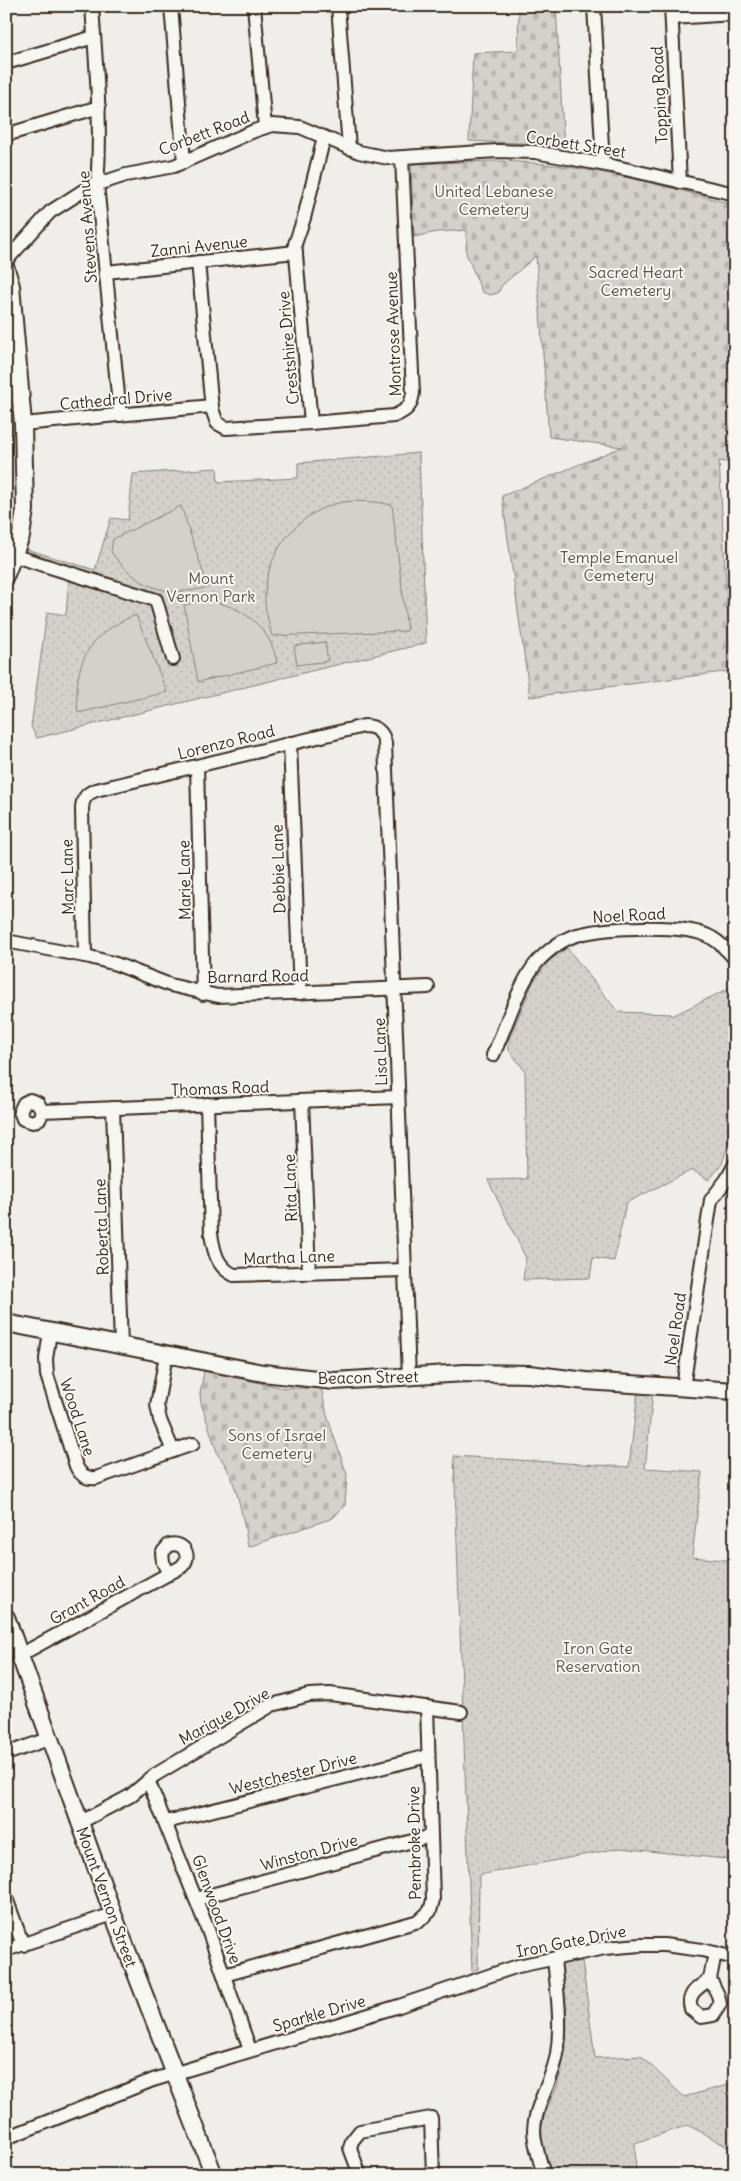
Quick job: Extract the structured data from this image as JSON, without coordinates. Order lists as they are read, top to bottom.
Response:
{
  "streets": {
    "main road": ["Beacon Street", "Mount Vernon Street"],
    "street": [
      "Topping Road",
      "Corbett Road",
      "Corbett Street",
      "Stevens Avenue",
      "Zanni Avenue",
      "Montrose Avenue",
      "Crestshire Drive",
      "Cathedral Drive",
      "Lorenzo Road",
      "Debbie Lane",
      "Marc Lane",
      "Marie Lane",
      "Noel Road",
      "Barnard Road",
      "Lisa Lane",
      "Thomas Road",
      "Rita Lane",
      "Roberta Lane",
      "Martha Lane",
      "Wood Lane",
      "Grant Road",
      "Marique Drive",
      "Westchester Drive",
      "Pembroke Drive",
      "Winston Drive",
      "Glenwood Drive",
      "Iron Gate Drive",
      "Sparkle Drive"
    ]
  },
  "crossings": [
    ["Topping Road", "Corbett Street"],
    ["Corbett Road", "Corbett Street"],
    ["Corbett Road", "Stevens Avenue"],
    ["Corbett Road", "Montrose Avenue"],
    ["Corbett Road", "Crestshire Drive"],
    ["Corbett Street", "Montrose Avenue"],
    ["Stevens Avenue", "Zanni Avenue"],
    ["Stevens Avenue", "Cathedral Drive"],
    ["Zanni Avenue", "Crestshire Drive"],
    ["Montrose Avenue", "Crestshire Drive"],
    ["Crestshire Drive", "Cathedral Drive"],
    ["Lorenzo Road", "Debbie Lane"],
    ["Lorenzo Road", "Marc Lane"],
    ["Lorenzo Road", "Marie Lane"],
    ["Lorenzo Road", "Lisa Lane"],
    ["Debbie Lane", "Barnard Road"],
    ["Marc Lane", "Barnard Road"],
    ["Marie Lane", "Barnard Road"],
    ["Noel Road", "Beacon Street"],
    ["Barnard Road", "Lisa Lane"],
    ["Lisa Lane", "Thomas Road"],
    ["Lisa Lane", "Martha Lane"],
    ["Lisa Lane", "Beacon Street"],
    ["Thomas Road", "Rita Lane"],
    ["Thomas Road", "Roberta Lane"],
    ["Thomas Road", "Martha Lane"],
    ["Rita Lane", "Martha Lane"],
    ["Roberta Lane", "Beacon Street"],
    ["Beacon Street", "Wood Lane"],
    ["Grant Road", "Mount Vernon Street"],
    ["Marique Drive", "Pembroke Drive"],
    ["Marique Drive", "Mount Vernon Street"],
    ["Marique Drive", "Glenwood Drive"],
    ["Westchester Drive", "Pembroke Drive"],
    ["Westchester Drive", "Glenwood Drive"],
    ["Pembroke Drive", "Winston Drive"],
    ["Pembroke Drive", "Glenwood Drive"],
    ["Winston Drive", "Glenwood Drive"],
    ["Mount Vernon Street", "Sparkle Drive"],
    ["Glenwood Drive", "Sparkle Drive"],
    ["Iron Gate Drive", "Sparkle Drive"]
  ],
  "parks": [
    "United Lebanese Cemetery",
    "Sacred Heart Cemetery",
    "Temple Emanuel Cemetery",
    "Mount Vernon Park",
    "Sons of Israel Cemetery",
    "Iron Gate Reservation"
  ]
}
